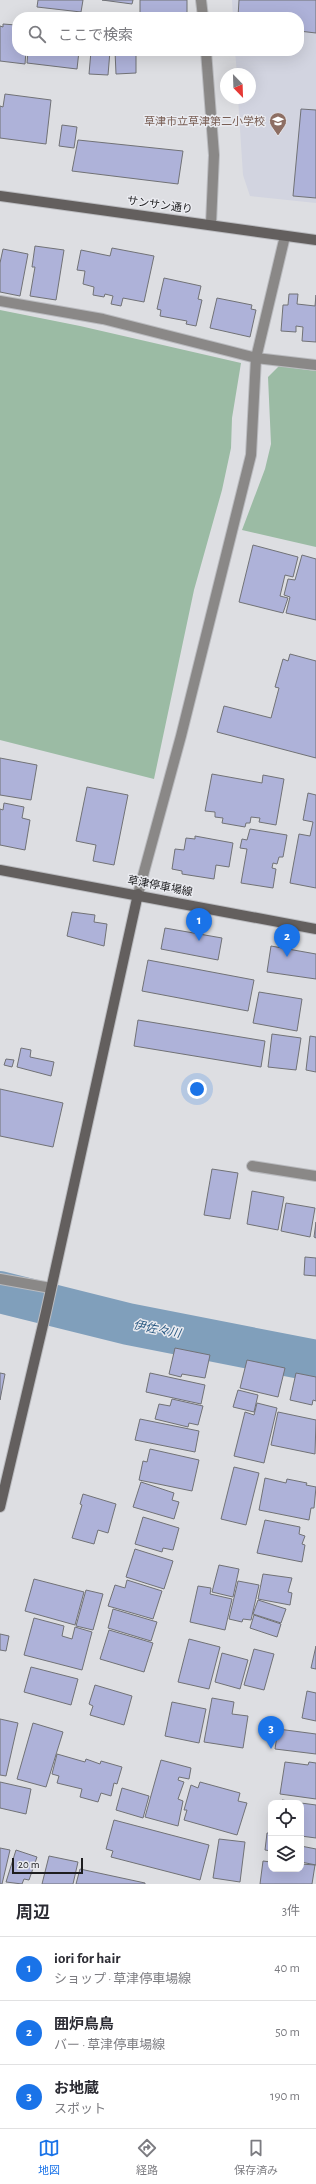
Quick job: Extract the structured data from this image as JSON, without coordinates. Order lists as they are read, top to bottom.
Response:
{
  "streets": {
    "street": ["サンサン通り", "草津停車場線"]
  },
  "water": ["伊佐々川"],
  "places": {
    "school or university": ["草津市立草津第二小学校"]
  },
  "scale_bar": "20 m",
  "north": "bottom right",
  "page": {
    "search": "ここで検索",
    "pins": ["1", "2", "3"],
    "scale": "20 m",
    "heading": ["周辺", "3件"],
    "list": [
      {
        "mark": "1",
        "name": "iori for hair",
        "note": "ショップ · 草津停車場線",
        "value": "40 m"
      },
      {
        "mark": "2",
        "name": "囲炉鳥鳥",
        "note": "バー · 草津停車場線",
        "value": "50 m"
      },
      {
        "mark": "3",
        "name": "お地蔵",
        "note": "スポット",
        "value": "190 m"
      }
    ],
    "nav": ["地図", "経路", "保存済み"]
  }
}
